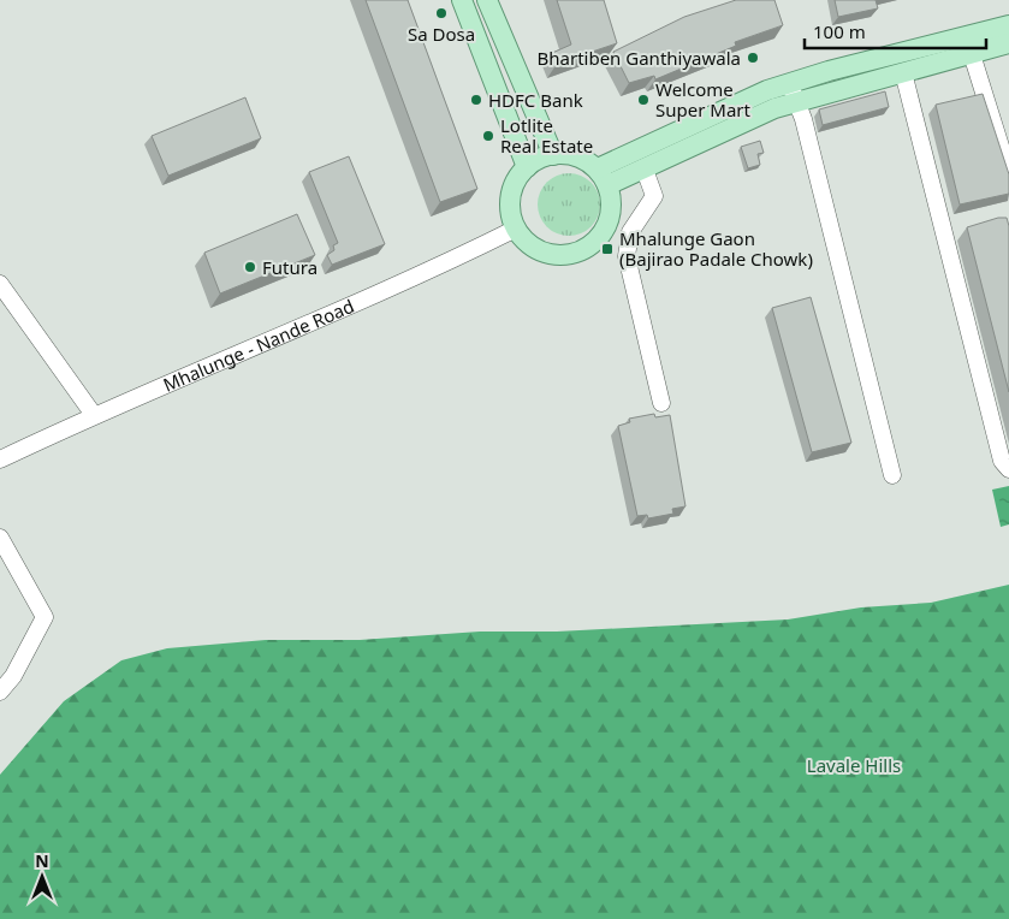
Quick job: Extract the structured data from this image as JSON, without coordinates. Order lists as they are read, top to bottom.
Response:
{
  "streets": {
    "street": ["Mhalunge - Nande Road"]
  },
  "parks": ["Lavale Hills"],
  "places": {
    "other": [
      "Sa Dosa",
      "Bhartiben Ganthiyawala",
      "HDFC Bank",
      "Welcome Super Mart",
      "Lotlite Real Estate",
      "Futura"
    ],
    "transit": ["Mhalunge Gaon (Bajirao Padale Chowk)"]
  },
  "scale_bar": "100 m",
  "north": "top"
}
